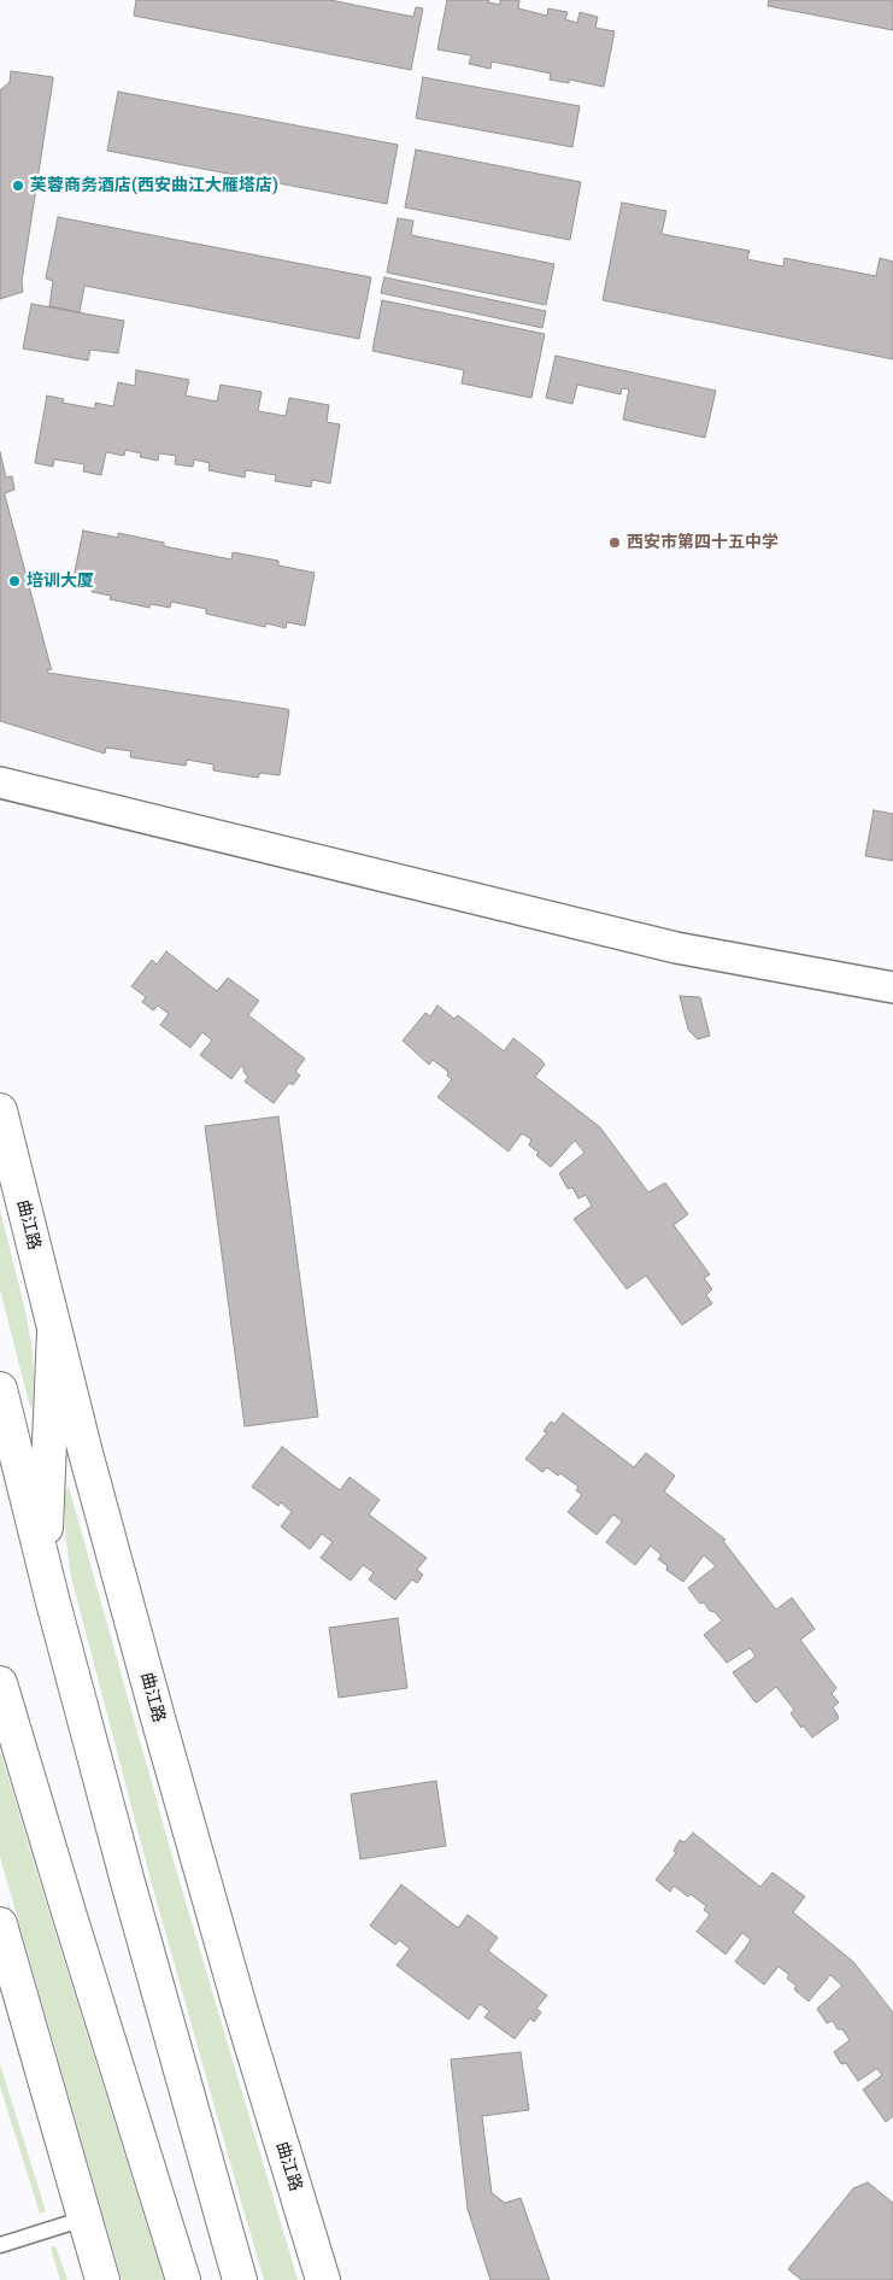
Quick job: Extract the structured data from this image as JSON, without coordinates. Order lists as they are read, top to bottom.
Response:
{
  "streets": {
    "main road": ["曲江路"]
  },
  "places": ["芙蓉商务酒店(西安曲江大雁塔店)", "西安市第四十五中学", "培训大厦"]
}
